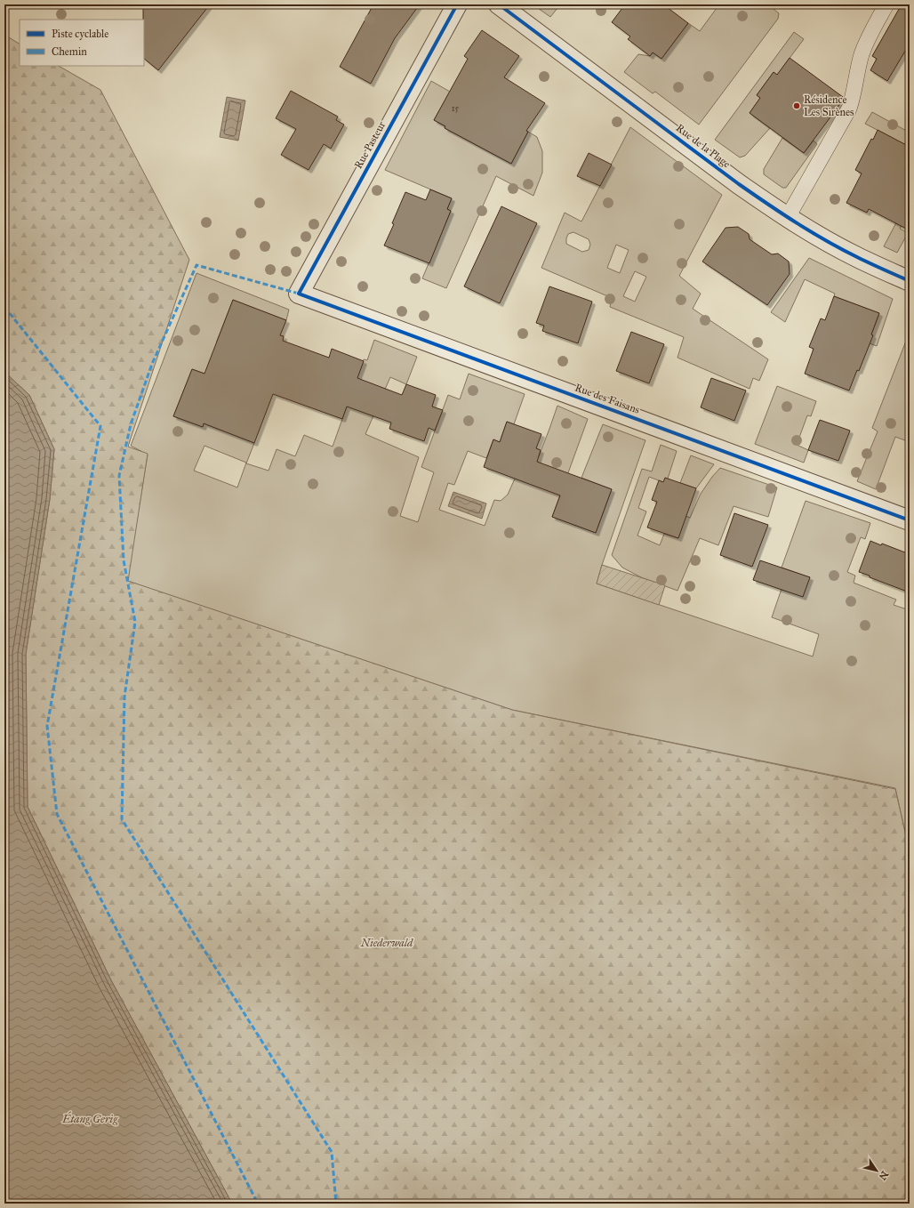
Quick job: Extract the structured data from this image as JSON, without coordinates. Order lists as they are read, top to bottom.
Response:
{
  "streets": {
    "street": ["Rue Pasteur", "Rue de la Plage", "Rue des Faisans"]
  },
  "crossings": [
    ["Rue Pasteur", "Rue des Faisans"]
  ],
  "water": ["Étang Gerig"],
  "parks": ["Niederwald"],
  "places": ["Résidence Les Sirènes"],
  "house_numbers": ["15"],
  "legend": ["Piste cyclable", "Chemin"],
  "north": "bottom right"
}
